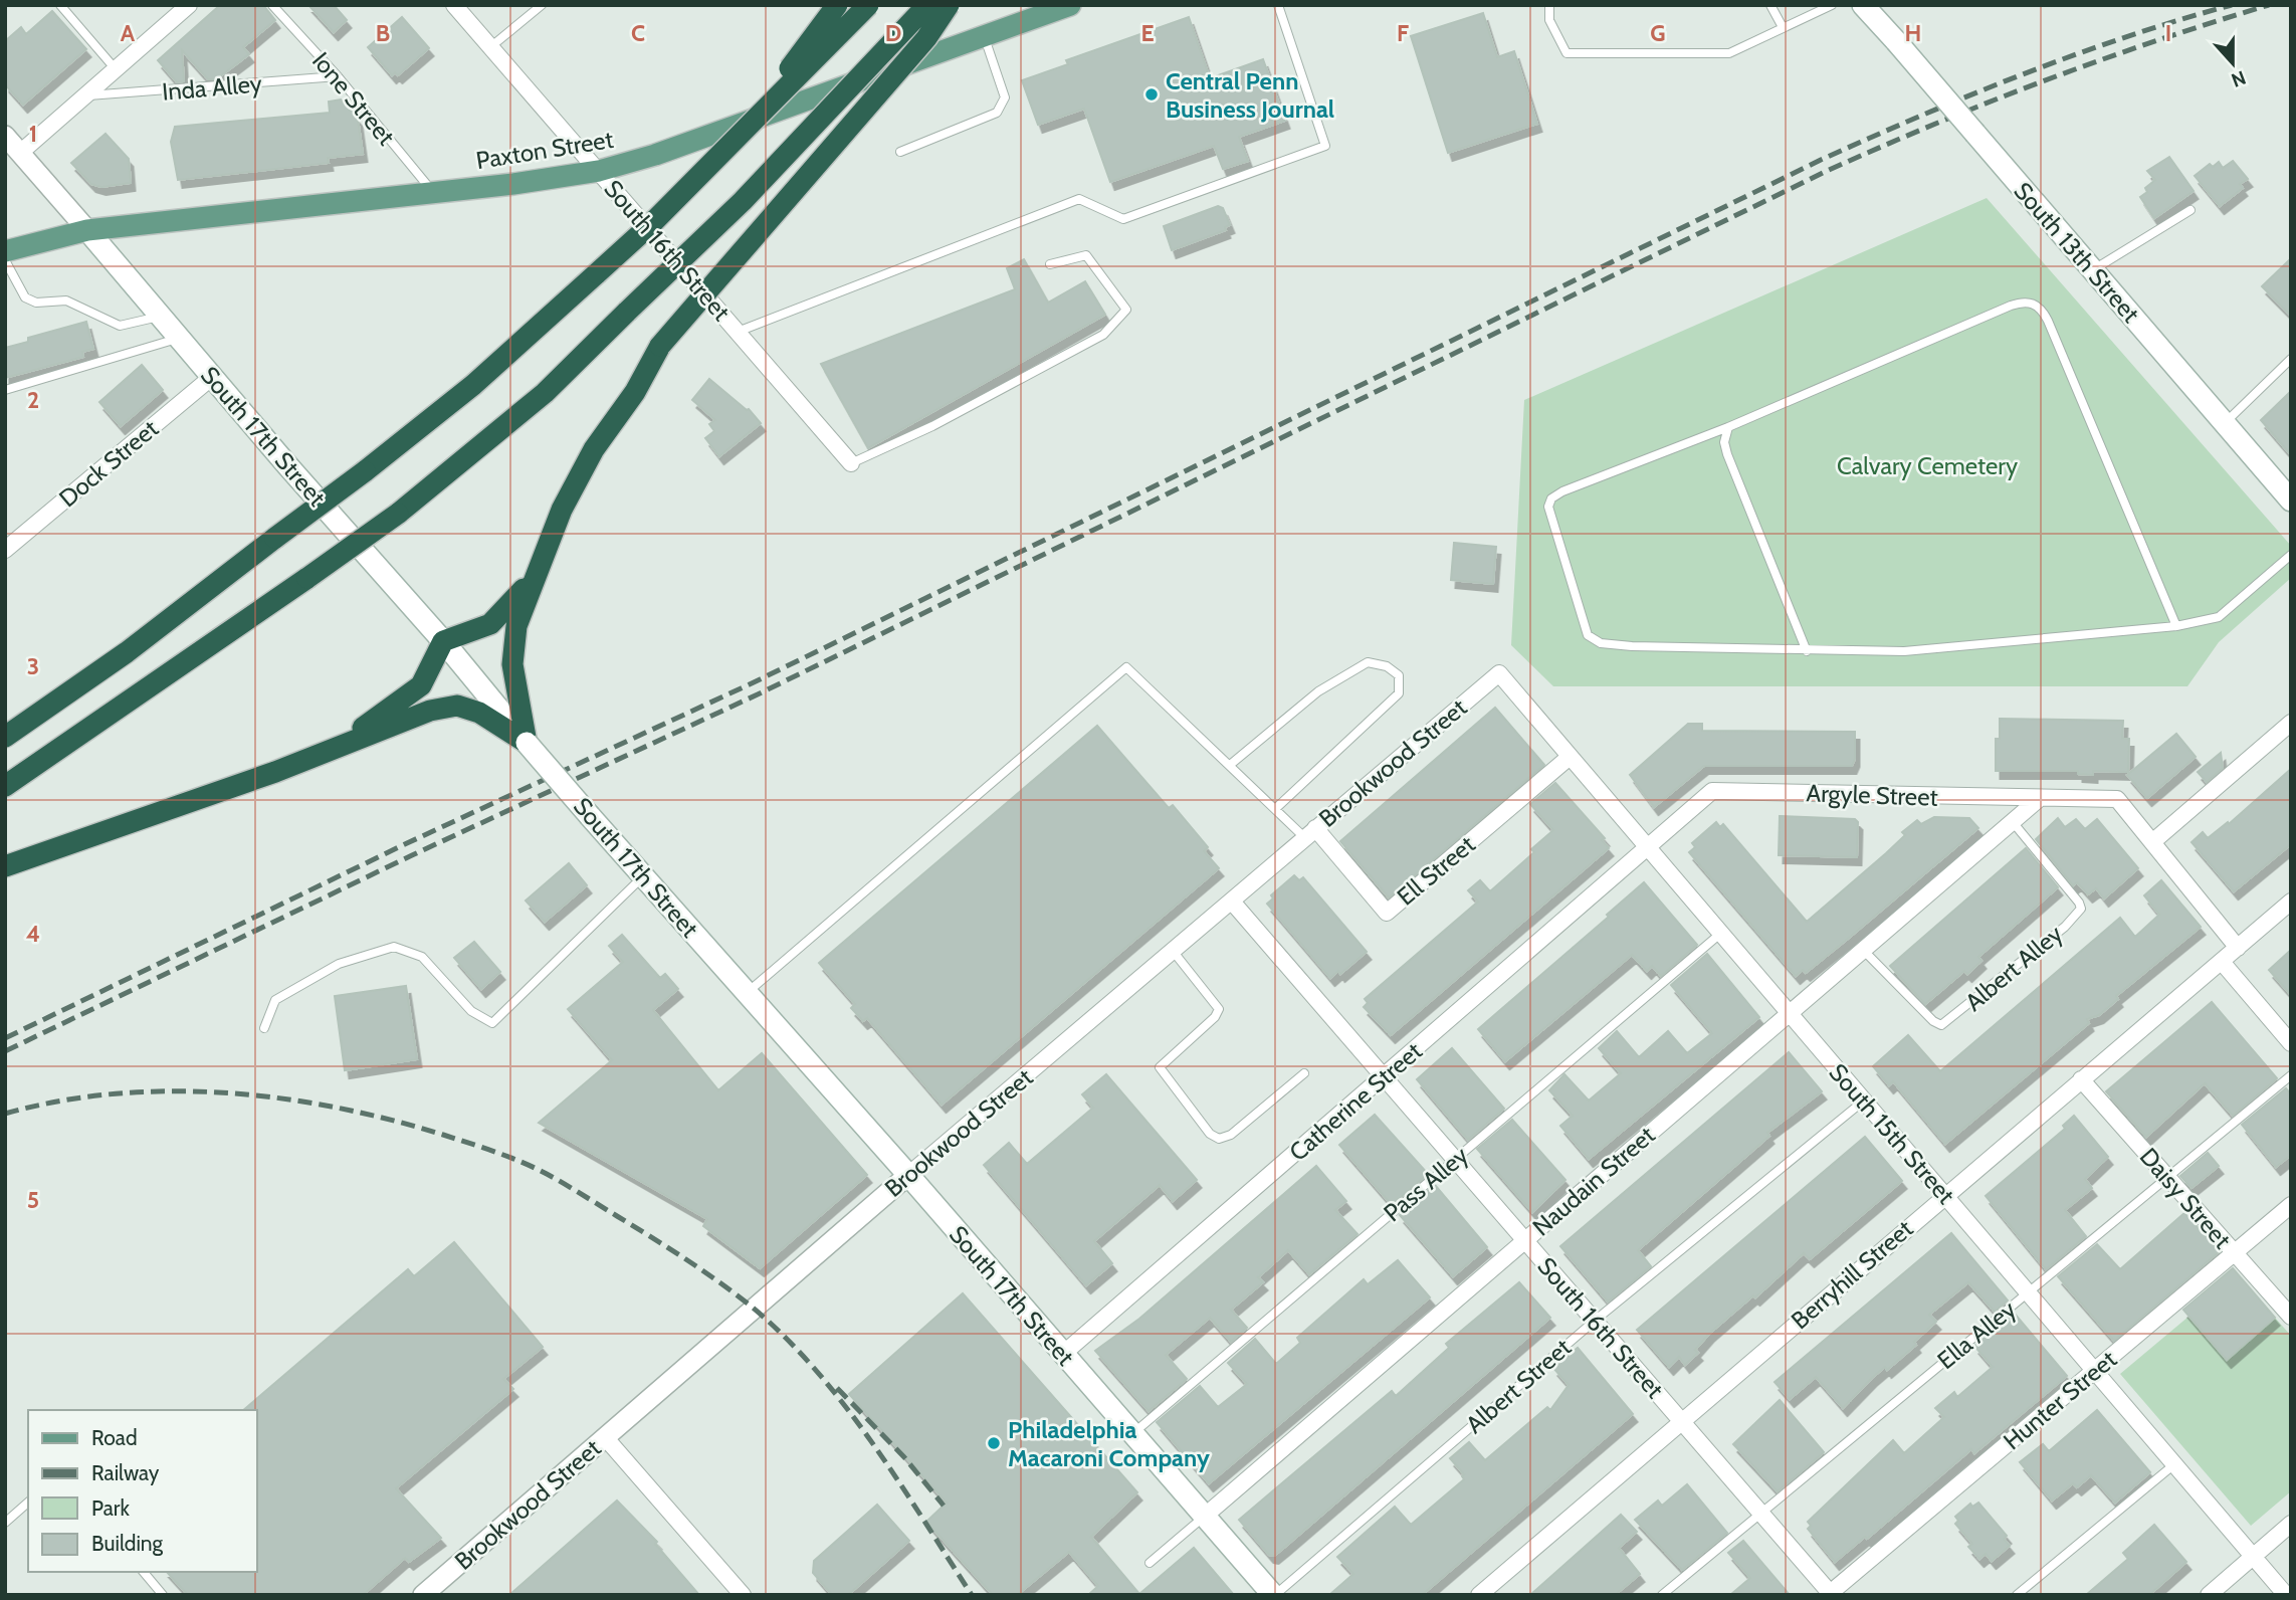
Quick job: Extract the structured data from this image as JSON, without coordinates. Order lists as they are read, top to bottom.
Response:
{
  "streets": {
    "main road": ["Paxton Street", "South 13th Street", "South 17th Street"],
    "street": [
      "South 16th Street",
      "Dock Street",
      "Brookwood Street",
      "Argyle Street",
      "Ell Street",
      "Catherine Street",
      "South 15th Street",
      "Naudain Street",
      "Daisy Street",
      "Berryhill Street",
      "Hunter Street"
    ],
    "lane": [
      "Inda Alley",
      "Ione Street",
      "Albert Alley",
      "Pass Alley",
      "Ella Alley",
      "Albert Street"
    ]
  },
  "crossings": [
    ["Inda Alley", "Ione Street"],
    ["Ione Street", "Paxton Street"],
    ["Paxton Street", "South 16th Street"],
    ["Paxton Street", "South 17th Street"],
    ["South 16th Street", "Brookwood Street"],
    ["South 16th Street", "Catherine Street"],
    ["South 16th Street", "Naudain Street"],
    ["South 16th Street", "Pass Alley"],
    ["South 16th Street", "Berryhill Street"],
    ["South 16th Street", "Ella Alley"],
    ["South 16th Street", "Albert Street"],
    ["South 16th Street", "Hunter Street"],
    ["South 17th Street", "Dock Street"],
    ["South 17th Street", "Brookwood Street"],
    ["South 17th Street", "Catherine Street"],
    ["South 17th Street", "Naudain Street"],
    ["South 17th Street", "Pass Alley"],
    ["South 17th Street", "Albert Street"],
    ["Brookwood Street", "Ell Street"],
    ["Brookwood Street", "South 15th Street"],
    ["Argyle Street", "Catherine Street"],
    ["Argyle Street", "South 15th Street"],
    ["Argyle Street", "Naudain Street"],
    ["Ell Street", "South 15th Street"],
    ["Albert Alley", "Naudain Street"],
    ["Catherine Street", "South 15th Street"],
    ["South 15th Street", "Naudain Street"],
    ["South 15th Street", "Pass Alley"],
    ["South 15th Street", "Berryhill Street"],
    ["South 15th Street", "Ella Alley"],
    ["South 15th Street", "Albert Street"],
    ["South 15th Street", "Hunter Street"],
    ["Daisy Street", "Berryhill Street"],
    ["Daisy Street", "Ella Alley"],
    ["Daisy Street", "Hunter Street"]
  ],
  "parks": ["Calvary Cemetery"],
  "places": ["Central Penn Business Journal", "Philadelphia Macaroni Company"],
  "legend": [
    "Road",
    "Railway",
    "Park",
    "Building"
  ],
  "north": "bottom",
  "grid": {
    "columns": [
      "A",
      "B",
      "C",
      "D",
      "E",
      "F",
      "G",
      "H",
      "I"
    ],
    "rows": [
      "1",
      "2",
      "3",
      "4",
      "5"
    ]
  }
}
